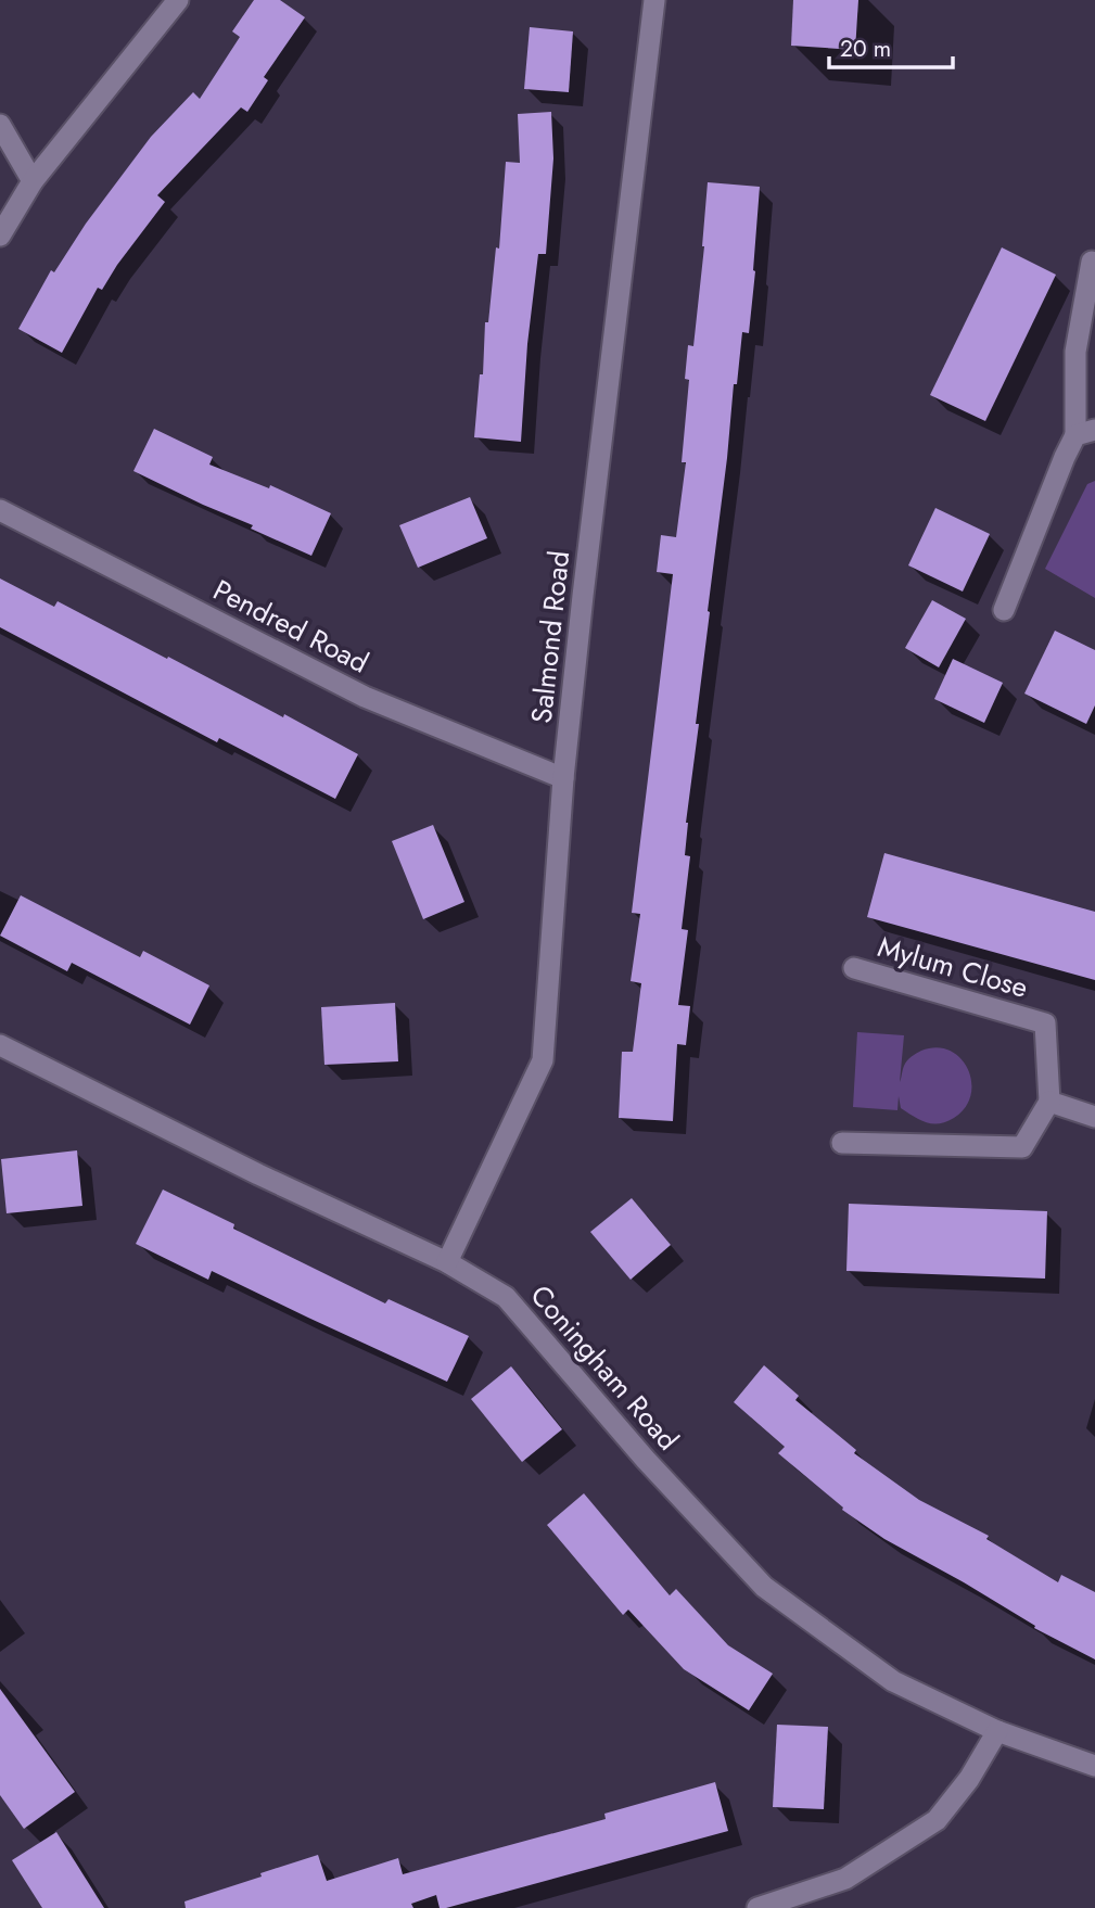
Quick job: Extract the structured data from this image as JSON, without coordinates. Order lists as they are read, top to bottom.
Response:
{
  "streets": {
    "street": [
      "Pendred Road",
      "Salmond Road",
      "Mylum Close",
      "Coningham Road"
    ]
  },
  "crossings": [
    ["Pendred Road", "Salmond Road"],
    ["Salmond Road", "Coningham Road"]
  ],
  "scale_bar": "20 m"
}
